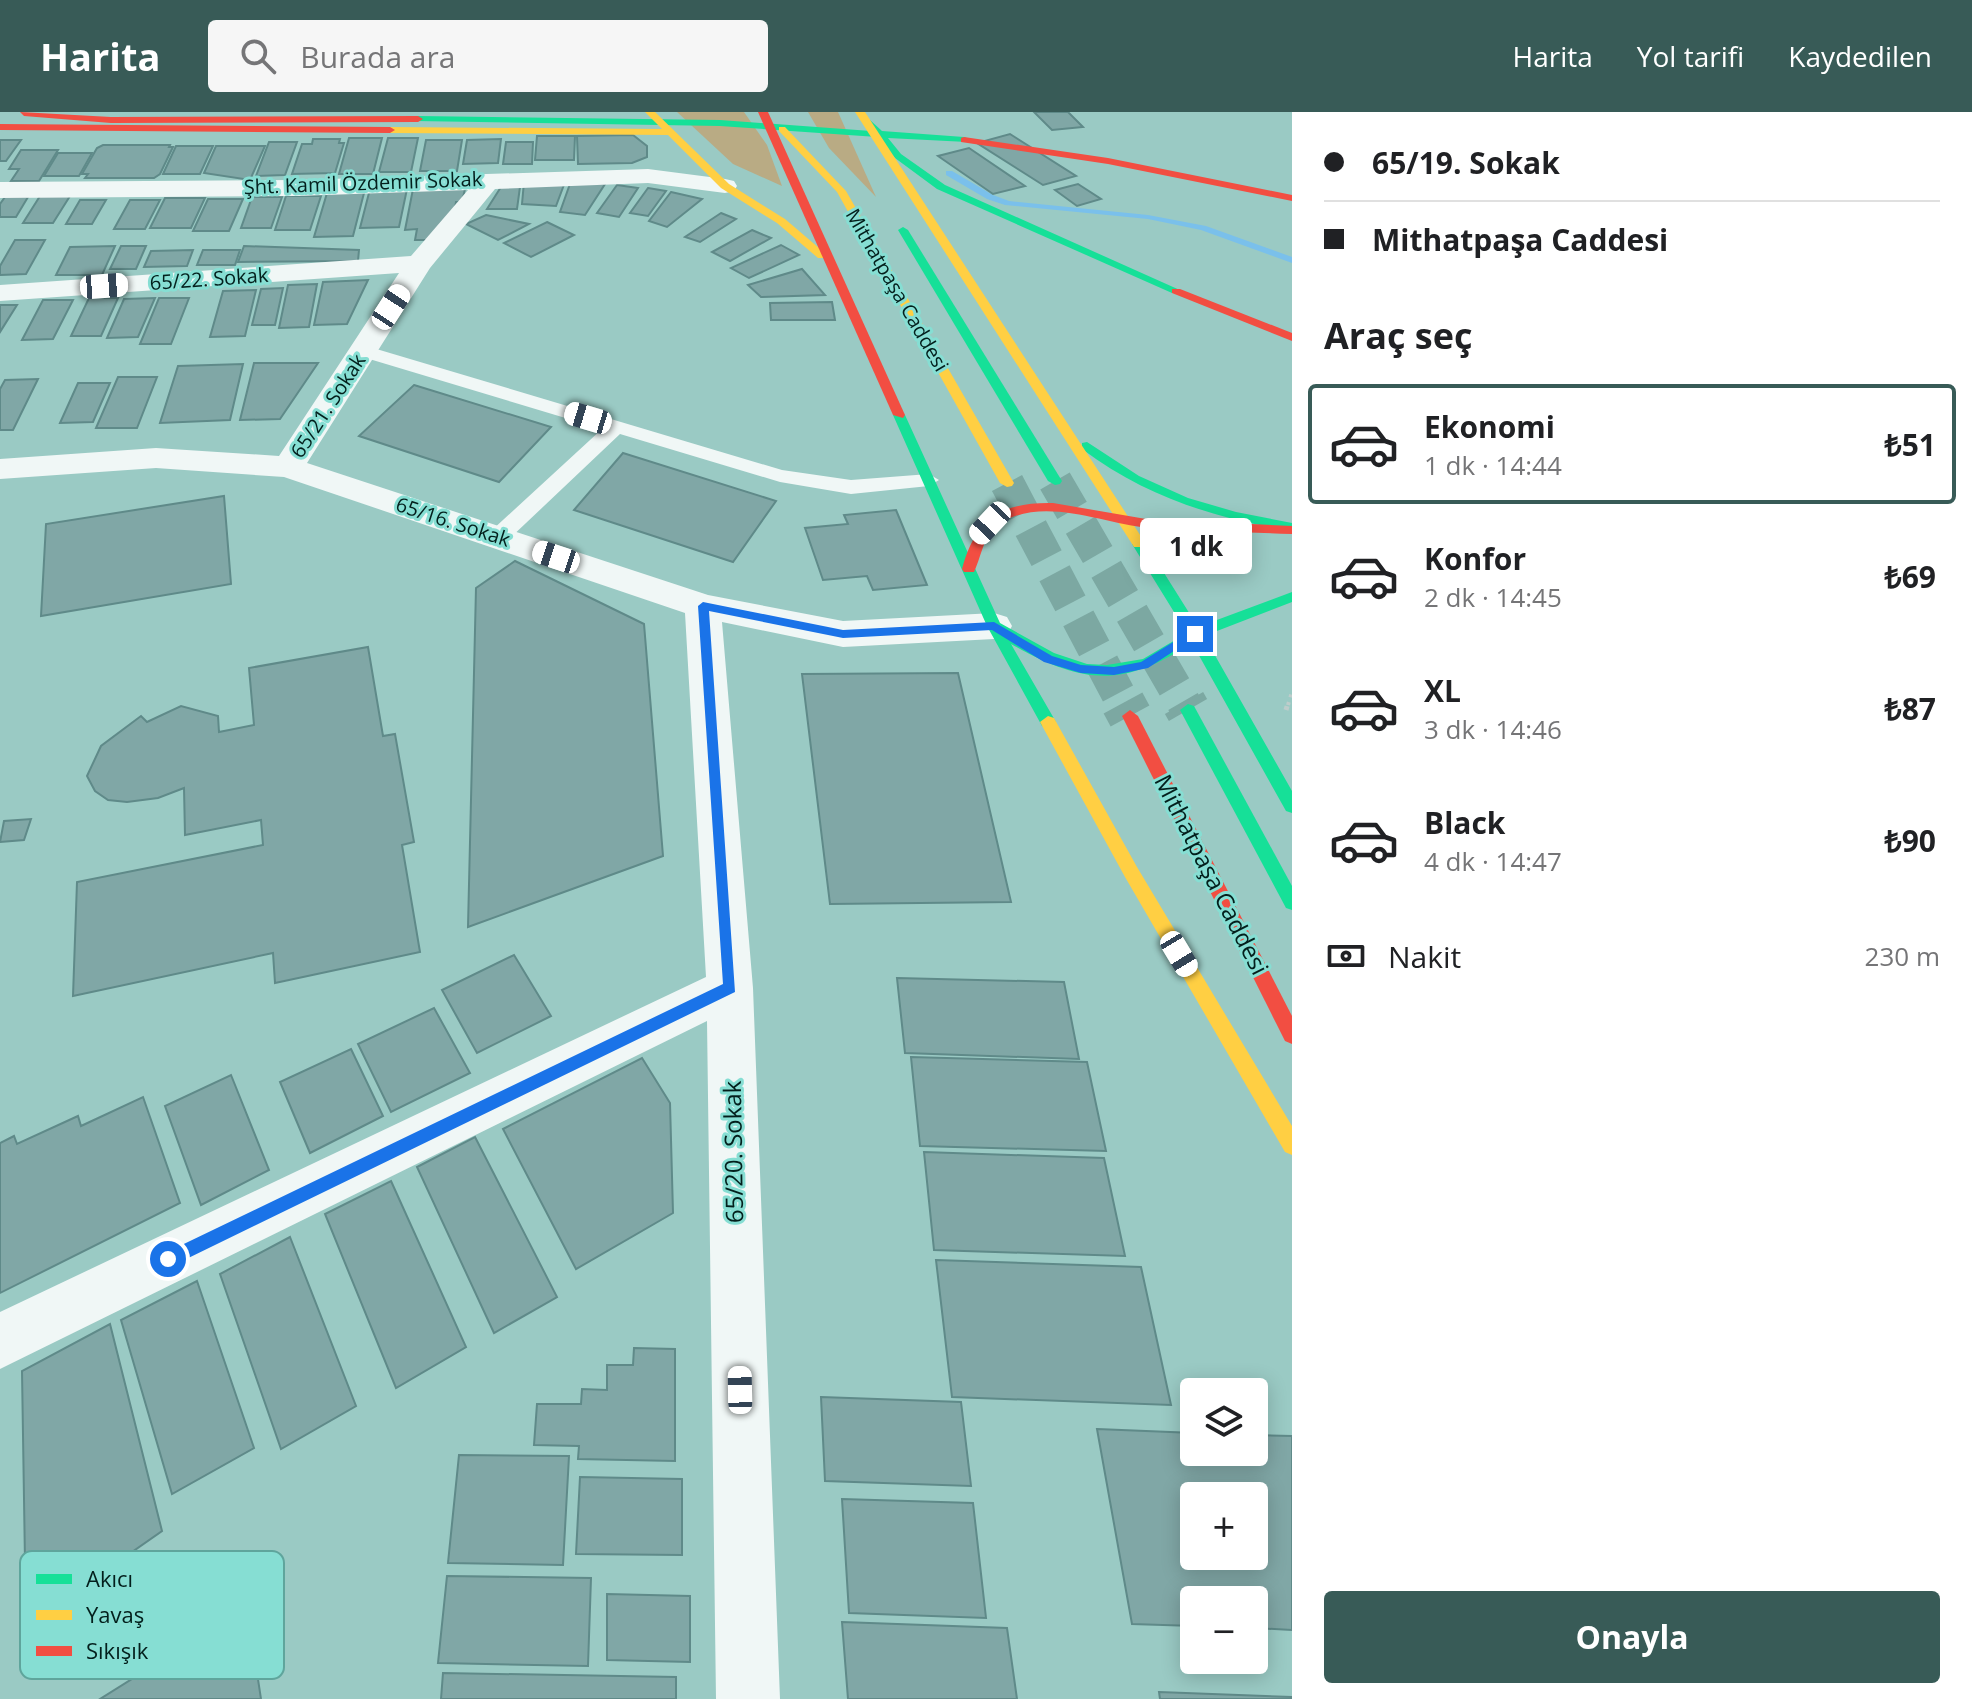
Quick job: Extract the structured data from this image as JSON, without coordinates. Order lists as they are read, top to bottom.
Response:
{
  "streets": {
    "main road": ["Mithatpaşa Caddesi"],
    "street": [
      "Şht. Kamil Özdemir Sokak",
      "65/22. Sokak",
      "65/21. Sokak",
      "65/16. Sokak",
      "65/20. Sokak"
    ]
  },
  "crossings": [
    ["Şht. Kamil Özdemir Sokak", "65/21. Sokak"],
    ["65/22. Sokak", "65/21. Sokak"],
    ["65/21. Sokak", "65/16. Sokak"],
    ["65/16. Sokak", "65/20. Sokak"]
  ],
  "legend": ["Akıcı", "Yavaş", "Sıkışık"],
  "page": {
    "header": "Harita",
    "search": "Burada ara",
    "nav": ["Harita", "Yol tarifi", "Kaydedilen"],
    "banner": ["65/19. Sokak", "Mithatpaşa Caddesi"],
    "heading": "Araç seç",
    "list": [
      {
        "name": "Ekonomi",
        "note": "1 dk · 14:44",
        "value": "₺51"
      },
      {
        "name": "Konfor",
        "note": "2 dk · 14:45",
        "value": "₺69"
      },
      {
        "name": "XL",
        "note": "3 dk · 14:46",
        "value": "₺87"
      },
      {
        "name": "Black",
        "note": "4 dk · 14:47",
        "value": "₺90"
      }
    ],
    "bubble": "1 dk",
    "pay": ["Nakit", "230 m"],
    "map_buttons": ["+", "−"],
    "buttons": "Onayla"
  }
}
